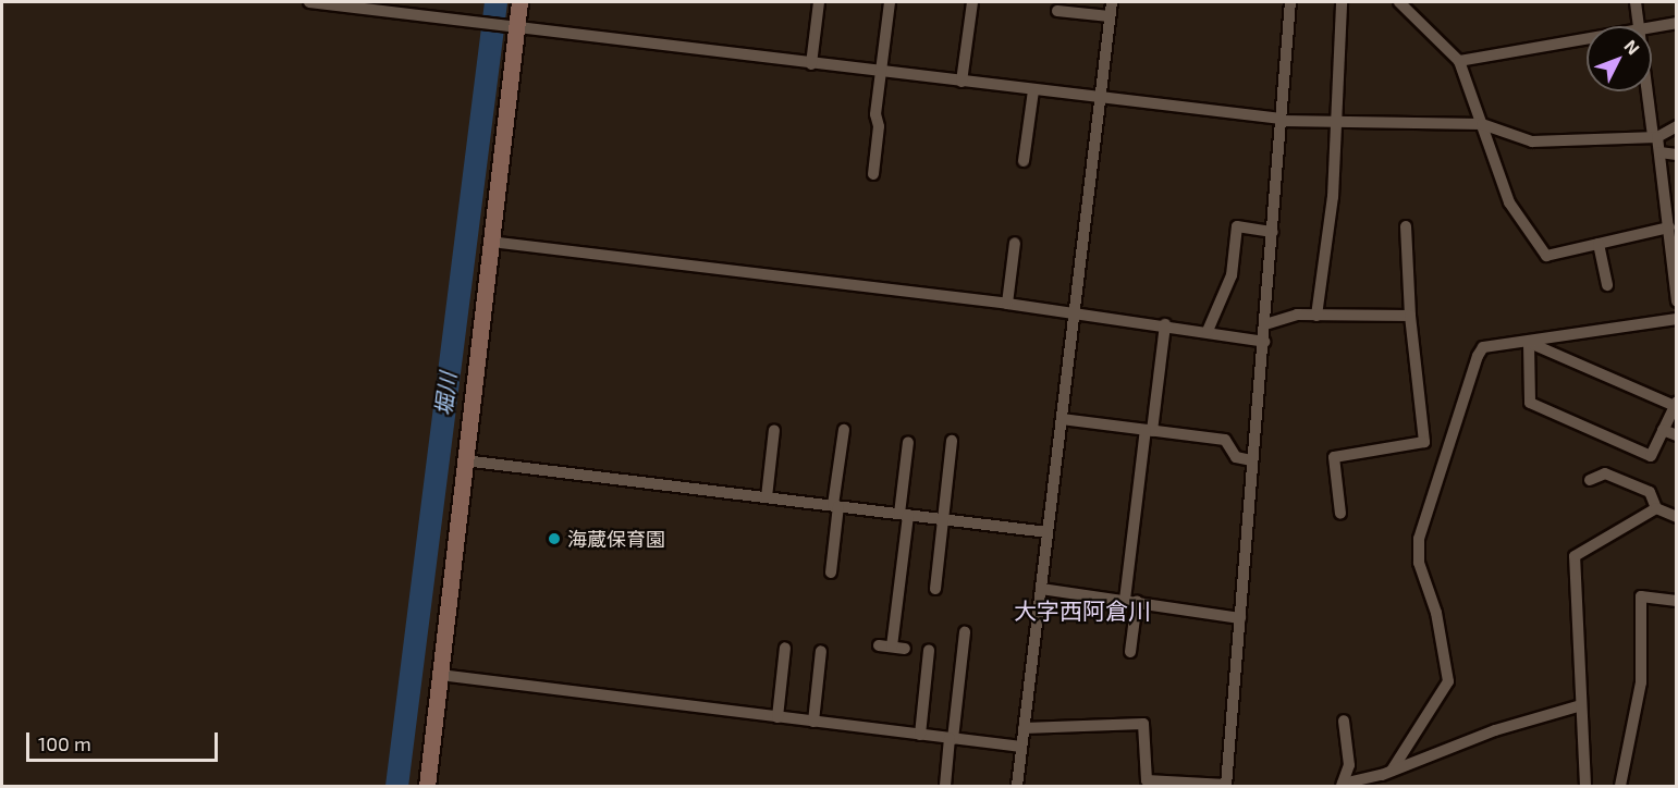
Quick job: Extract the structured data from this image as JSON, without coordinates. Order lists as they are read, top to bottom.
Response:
{
  "districts": ["大字西阿倉川"],
  "water": ["堀川"],
  "places": ["海蔵保育園"],
  "scale_bar": "100 m",
  "north": "top right"
}
